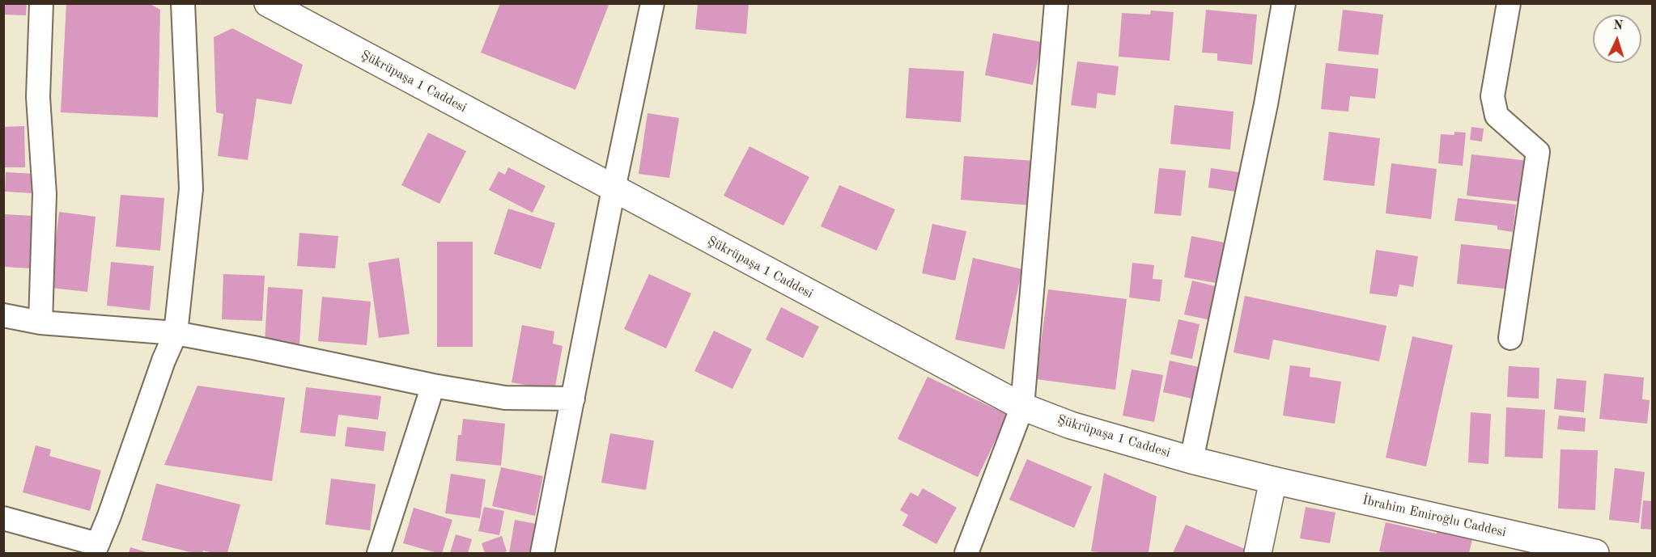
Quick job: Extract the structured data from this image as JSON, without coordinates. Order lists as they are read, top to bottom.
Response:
{
  "streets": {
    "main road": ["Şükrüpaşa 1 Caddesi", "İbrahim Emiroğlu Caddesi"]
  },
  "crossings": [
    ["Şükrüpaşa 1 Caddesi", "İbrahim Emiroğlu Caddesi"]
  ],
  "north": "top"
}
